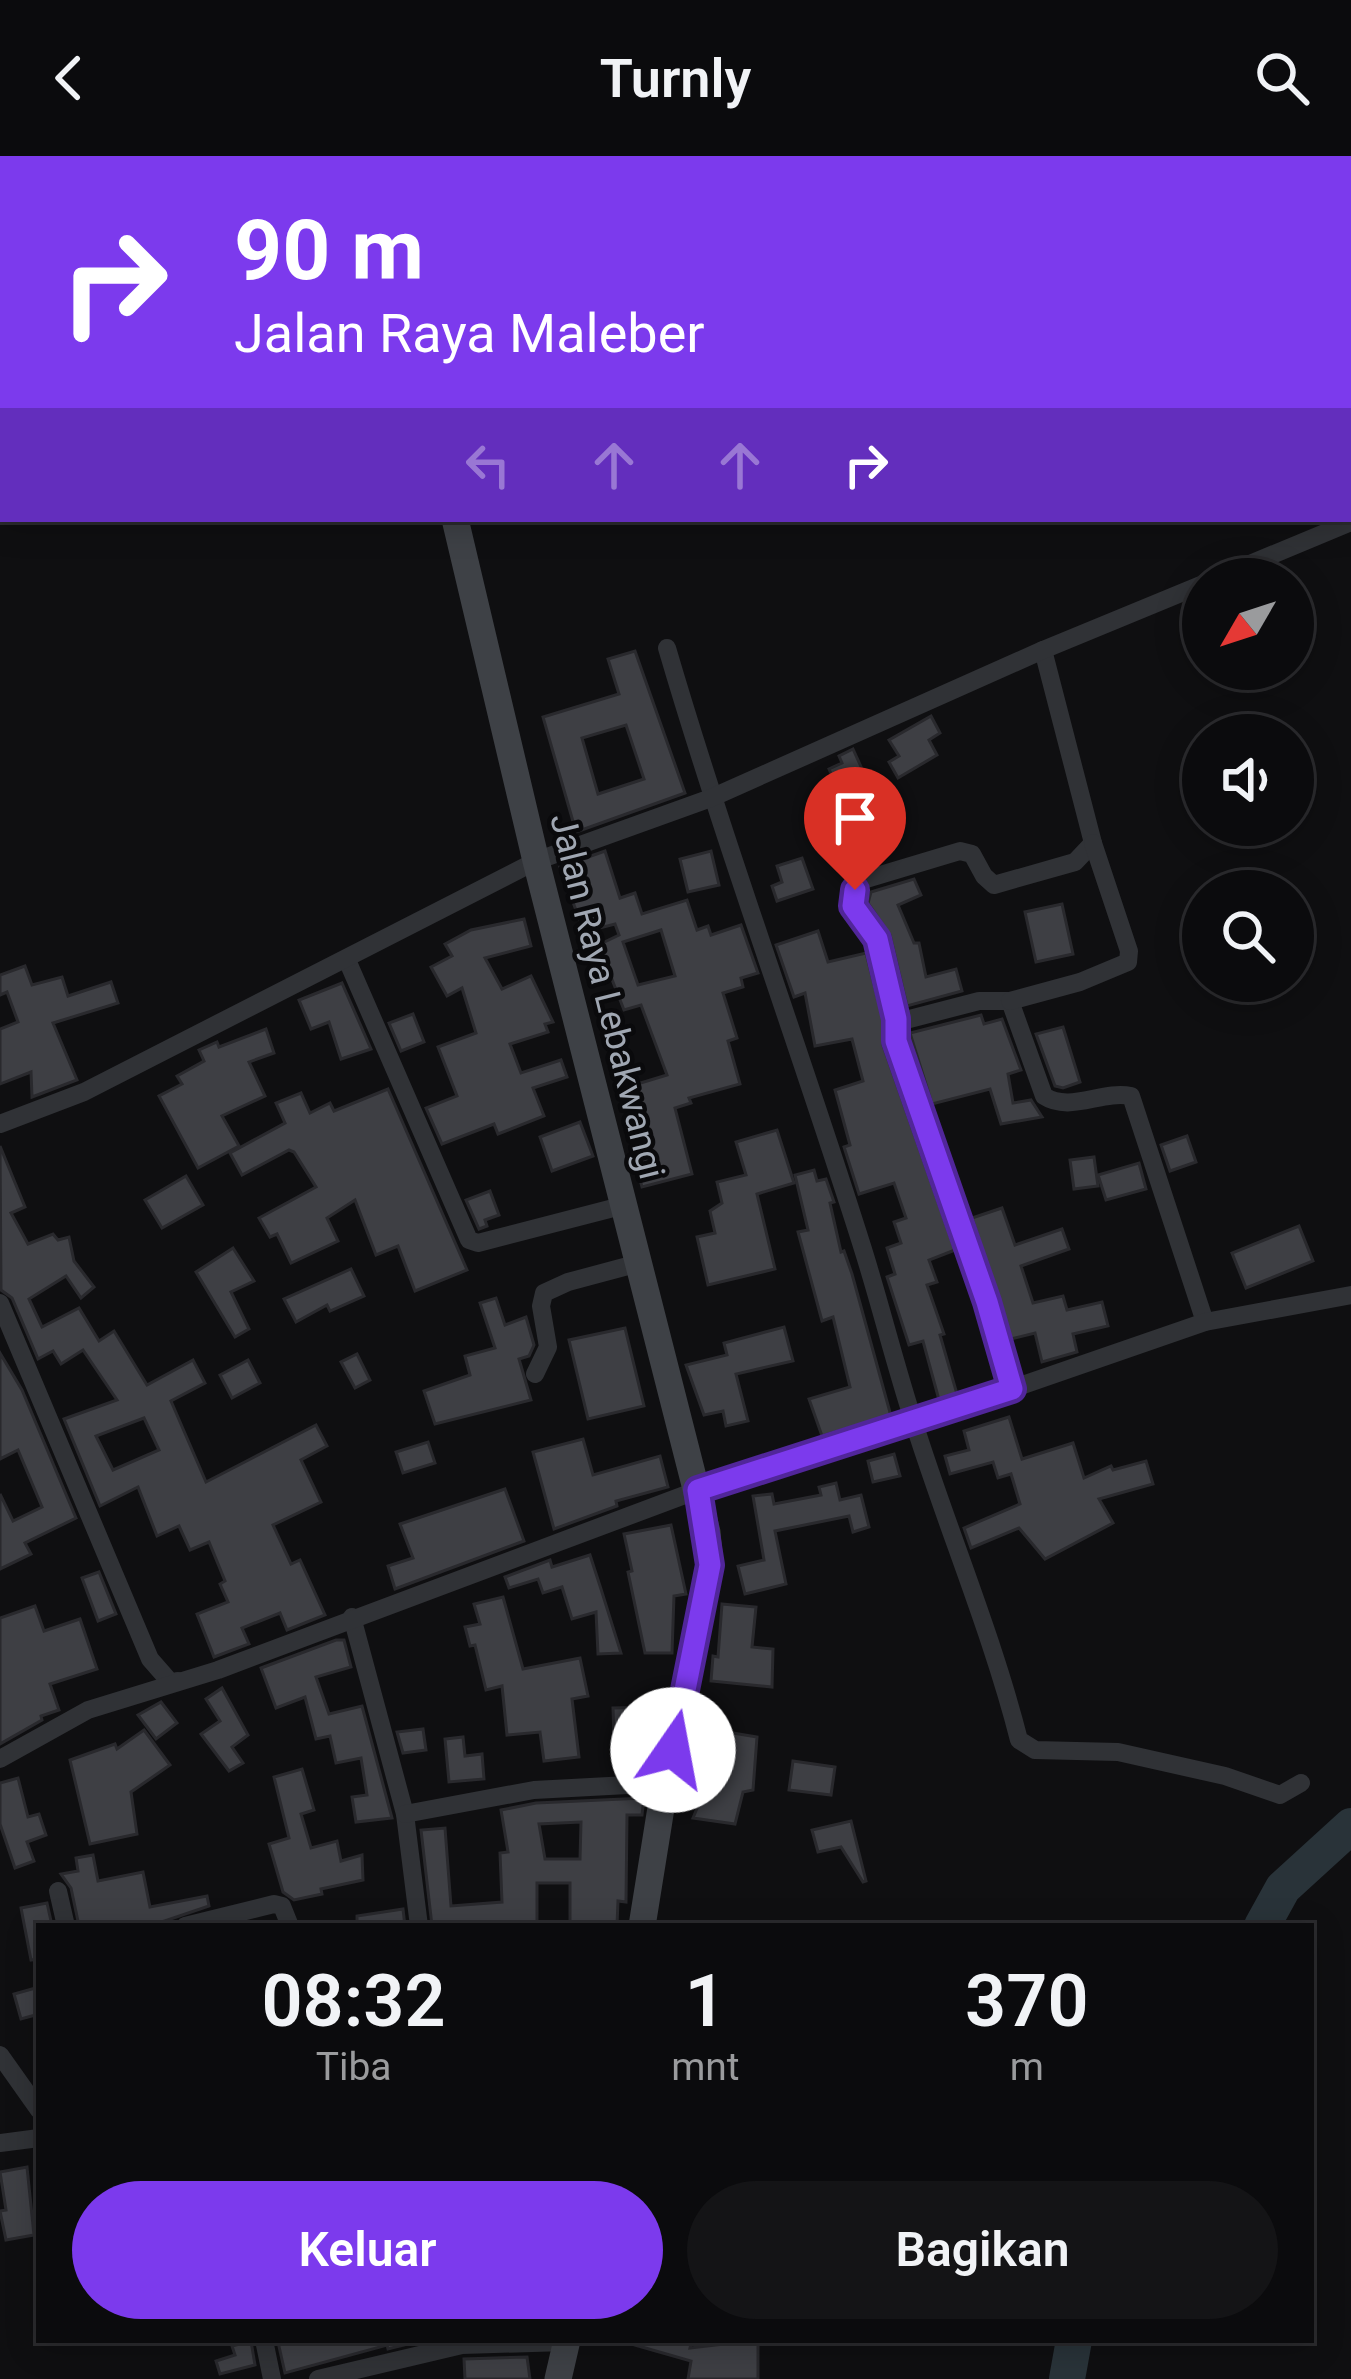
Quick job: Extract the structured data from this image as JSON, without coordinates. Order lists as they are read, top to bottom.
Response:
{
  "streets": {
    "main road": ["Jalan Raya Lebakwangi"]
  },
  "north": "bottom left",
  "page": {
    "header": "Turnly",
    "turn": ["90 m", "Jalan Raya Maleber"],
    "eta": [
      "08:32",
      "Tiba",
      "1",
      "mnt",
      "370",
      "m"
    ],
    "buttons": ["Keluar", "Bagikan"]
  }
}
